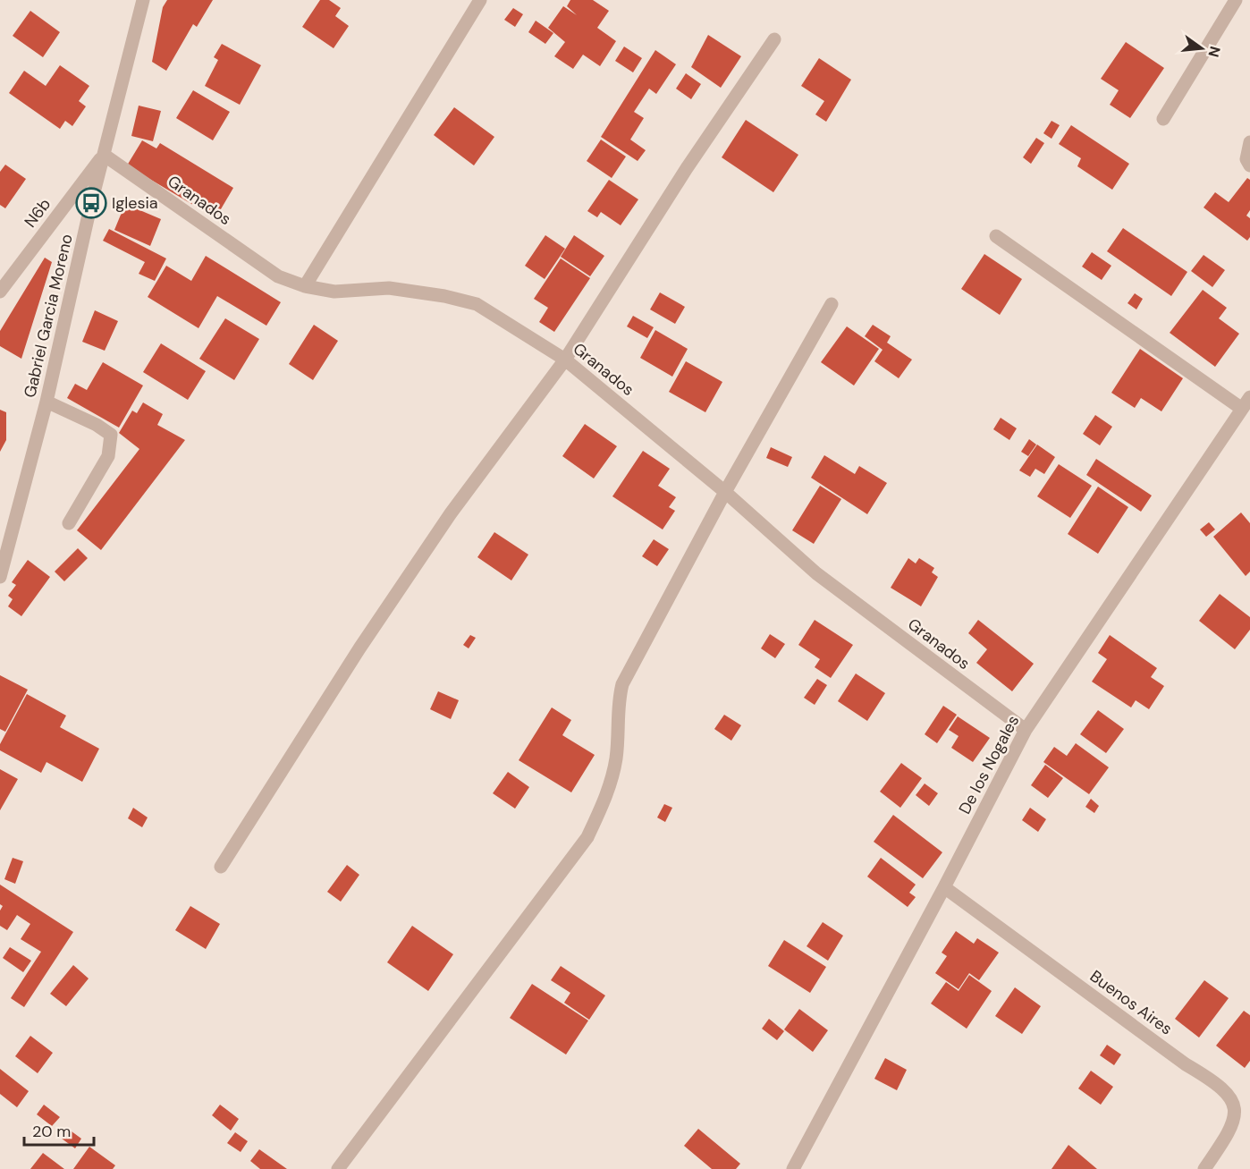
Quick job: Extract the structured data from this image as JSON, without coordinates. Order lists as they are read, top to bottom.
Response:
{
  "streets": {
    "street": [
      "Granados",
      "N6b",
      "Gabriel Garcia Moreno",
      "De los Nogales",
      "Buenos Aires"
    ]
  },
  "crossings": [
    ["Granados", "N6b"],
    ["Granados", "Gabriel Garcia Moreno"],
    ["Granados", "De los Nogales"],
    ["N6b", "Gabriel Garcia Moreno"],
    ["De los Nogales", "Buenos Aires"]
  ],
  "places": {
    "bus stop": ["Iglesia"]
  },
  "scale_bar": "20 m",
  "north": "right"
}
